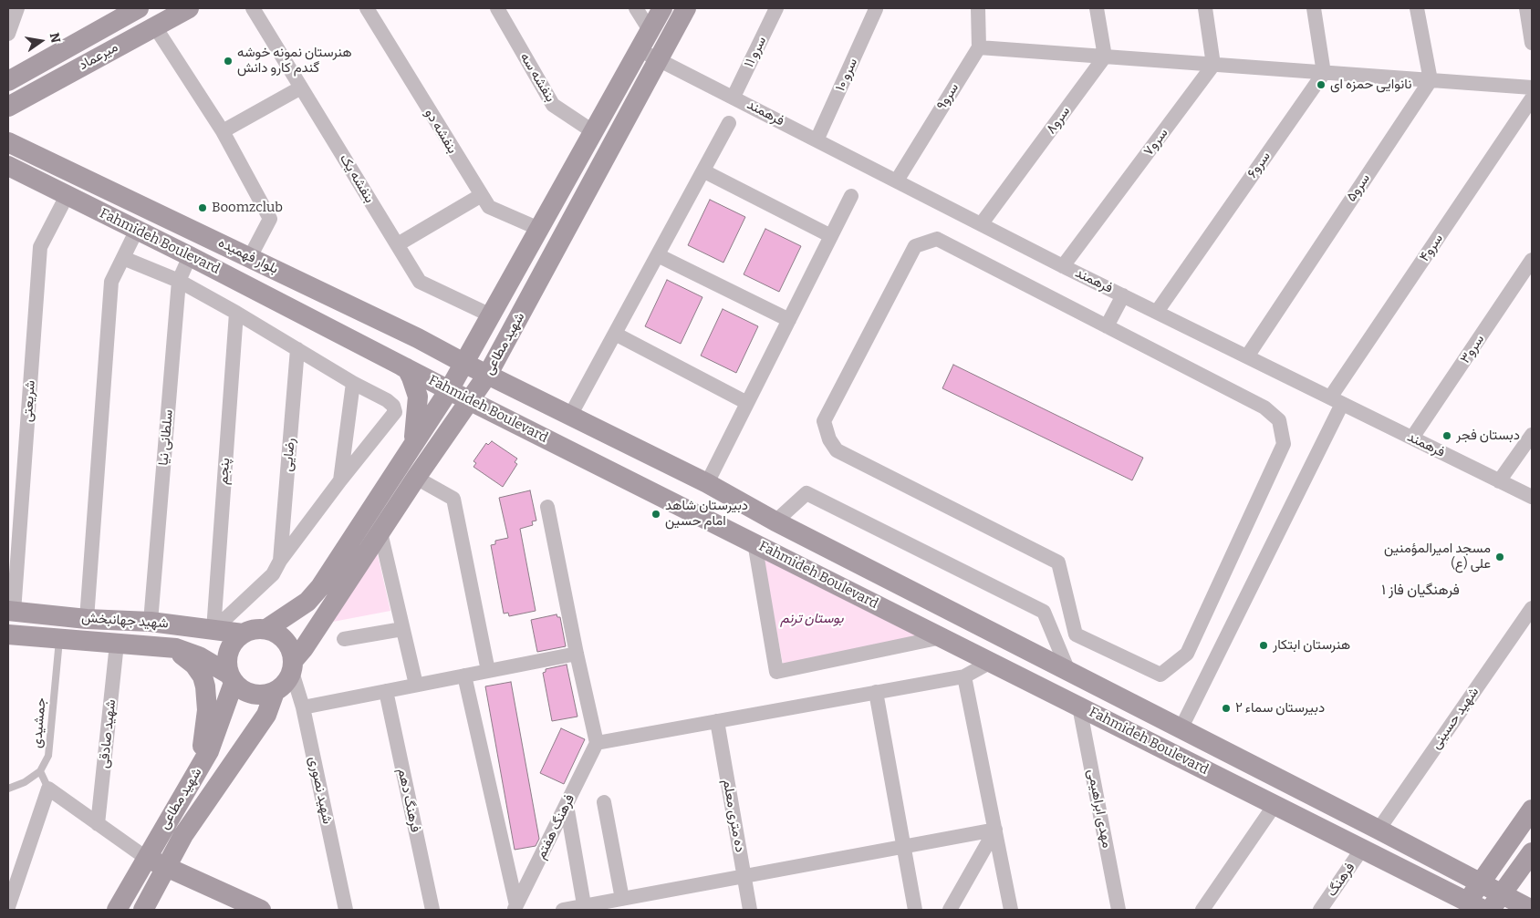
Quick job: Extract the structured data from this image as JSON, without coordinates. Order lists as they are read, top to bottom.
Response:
{
  "streets": {
    "street": [
      "۱۱ سرو",
      "میرعماد",
      "سرو ۱۰",
      "بنفشه سه",
      "سرو۹",
      "فرهمند",
      "سرو۸",
      "بنفشه دو",
      "سرو۷",
      "سرو۶",
      "بنفشه یک",
      "سرو۵",
      "Fahmideh Boulevard",
      "سرو۴",
      "بلوار فهمیده",
      "شهید مطاعی",
      "سرو۳",
      "شریعتی",
      "سلطانی نیا",
      "رضایی",
      "پنجم",
      "شهید جهانبخش",
      "شهید حسینی",
      "شهید صادقی",
      "شهید نصوری",
      "فرهنگ دهم",
      "مهدی ابراهیمی",
      "ده متری معلم",
      "فرهنگ هفتم",
      "فرهنگ"
    ],
    "lane": ["جمشیدی"]
  },
  "crossings": [
    ["۱۱ سرو", "فرهمند"],
    ["سرو ۱۰", "فرهمند"],
    ["بنفشه سه", "شهید مطاعی"],
    ["سرو۹", "فرهمند"],
    ["فرهمند", "سرو۸"],
    ["فرهمند", "سرو۷"],
    ["فرهمند", "سرو۶"],
    ["فرهمند", "سرو۵"],
    ["فرهمند", "سرو۴"],
    ["فرهمند", "شهید مطاعی"],
    ["فرهمند", "سرو۳"],
    ["بنفشه دو", "شهید مطاعی"],
    ["بنفشه یک", "شهید مطاعی"],
    ["Fahmideh Boulevard", "سرو۴"],
    ["Fahmideh Boulevard", "بلوار فهمیده"],
    ["Fahmideh Boulevard", "شهید مطاعی"],
    ["Fahmideh Boulevard", "شریعتی"],
    ["Fahmideh Boulevard", "سلطانی نیا"],
    ["Fahmideh Boulevard", "شهید حسینی"],
    ["Fahmideh Boulevard", "مهدی ابراهیمی"],
    ["Fahmideh Boulevard", "فرهنگ"],
    ["بلوار فهمیده", "شهید مطاعی"],
    ["شهید مطاعی", "شهید جهانبخش"],
    ["شهید مطاعی", "شهید نصوری"],
    ["شریعتی", "شهید جهانبخش"],
    ["سلطانی نیا", "شهید جهانبخش"],
    ["پنجم", "شهید جهانبخش"],
    ["شهید جهانبخش", "جمشیدی"],
    ["شهید جهانبخش", "شهید صادقی"],
    ["شهید جهانبخش", "شهید نصوری"]
  ],
  "districts": ["فرهنگیان فاز ۱"],
  "parks": ["بوستان ترنم"],
  "places": [
    "هنرستان نمونه خوشه گندم کارو دانش",
    "نانوایی حمزه ای",
    "Boomzclub",
    "دبستان فجر",
    "دبیرستان شاهد امام حسین",
    "مسجد امیرالمؤمنین علی (ع)",
    "هنرستان ابتکار",
    "دبیرستان سماء ٢"
  ],
  "north": "right"
}
